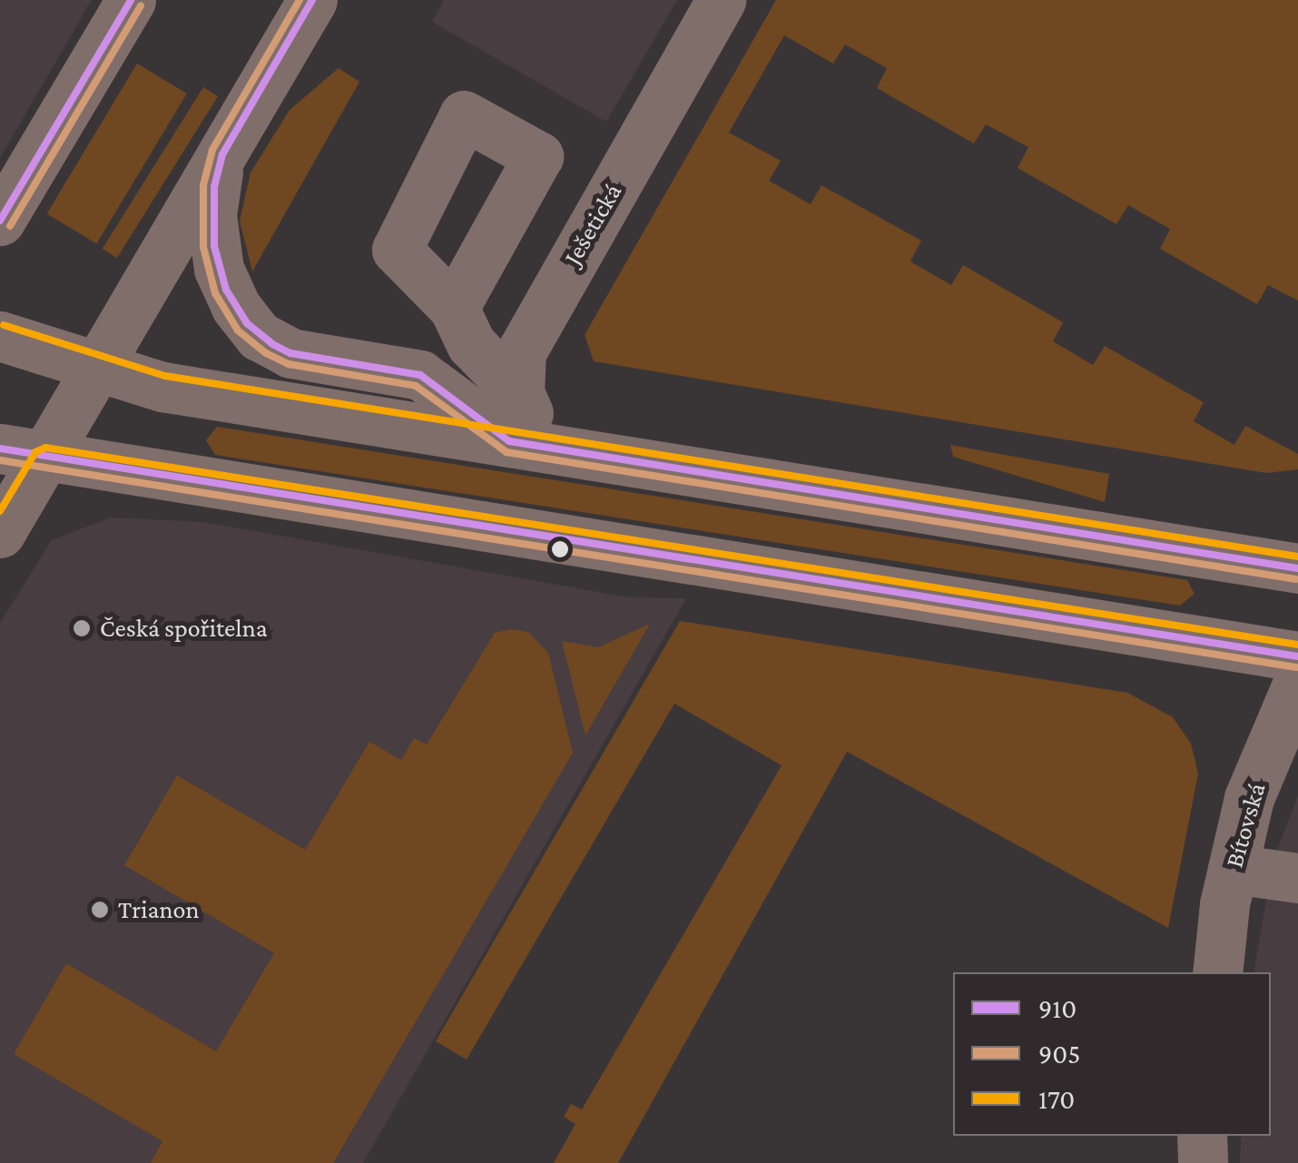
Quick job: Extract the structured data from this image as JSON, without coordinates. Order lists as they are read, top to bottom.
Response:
{
  "streets": {
    "street": ["Ješetická", "Bítovská"]
  },
  "places": ["Česká spořitelna", "Trianon"],
  "lines": ["transit line 910", "transit line 905", "transit line 170"],
  "legend": ["910", "905", "170"]
}
